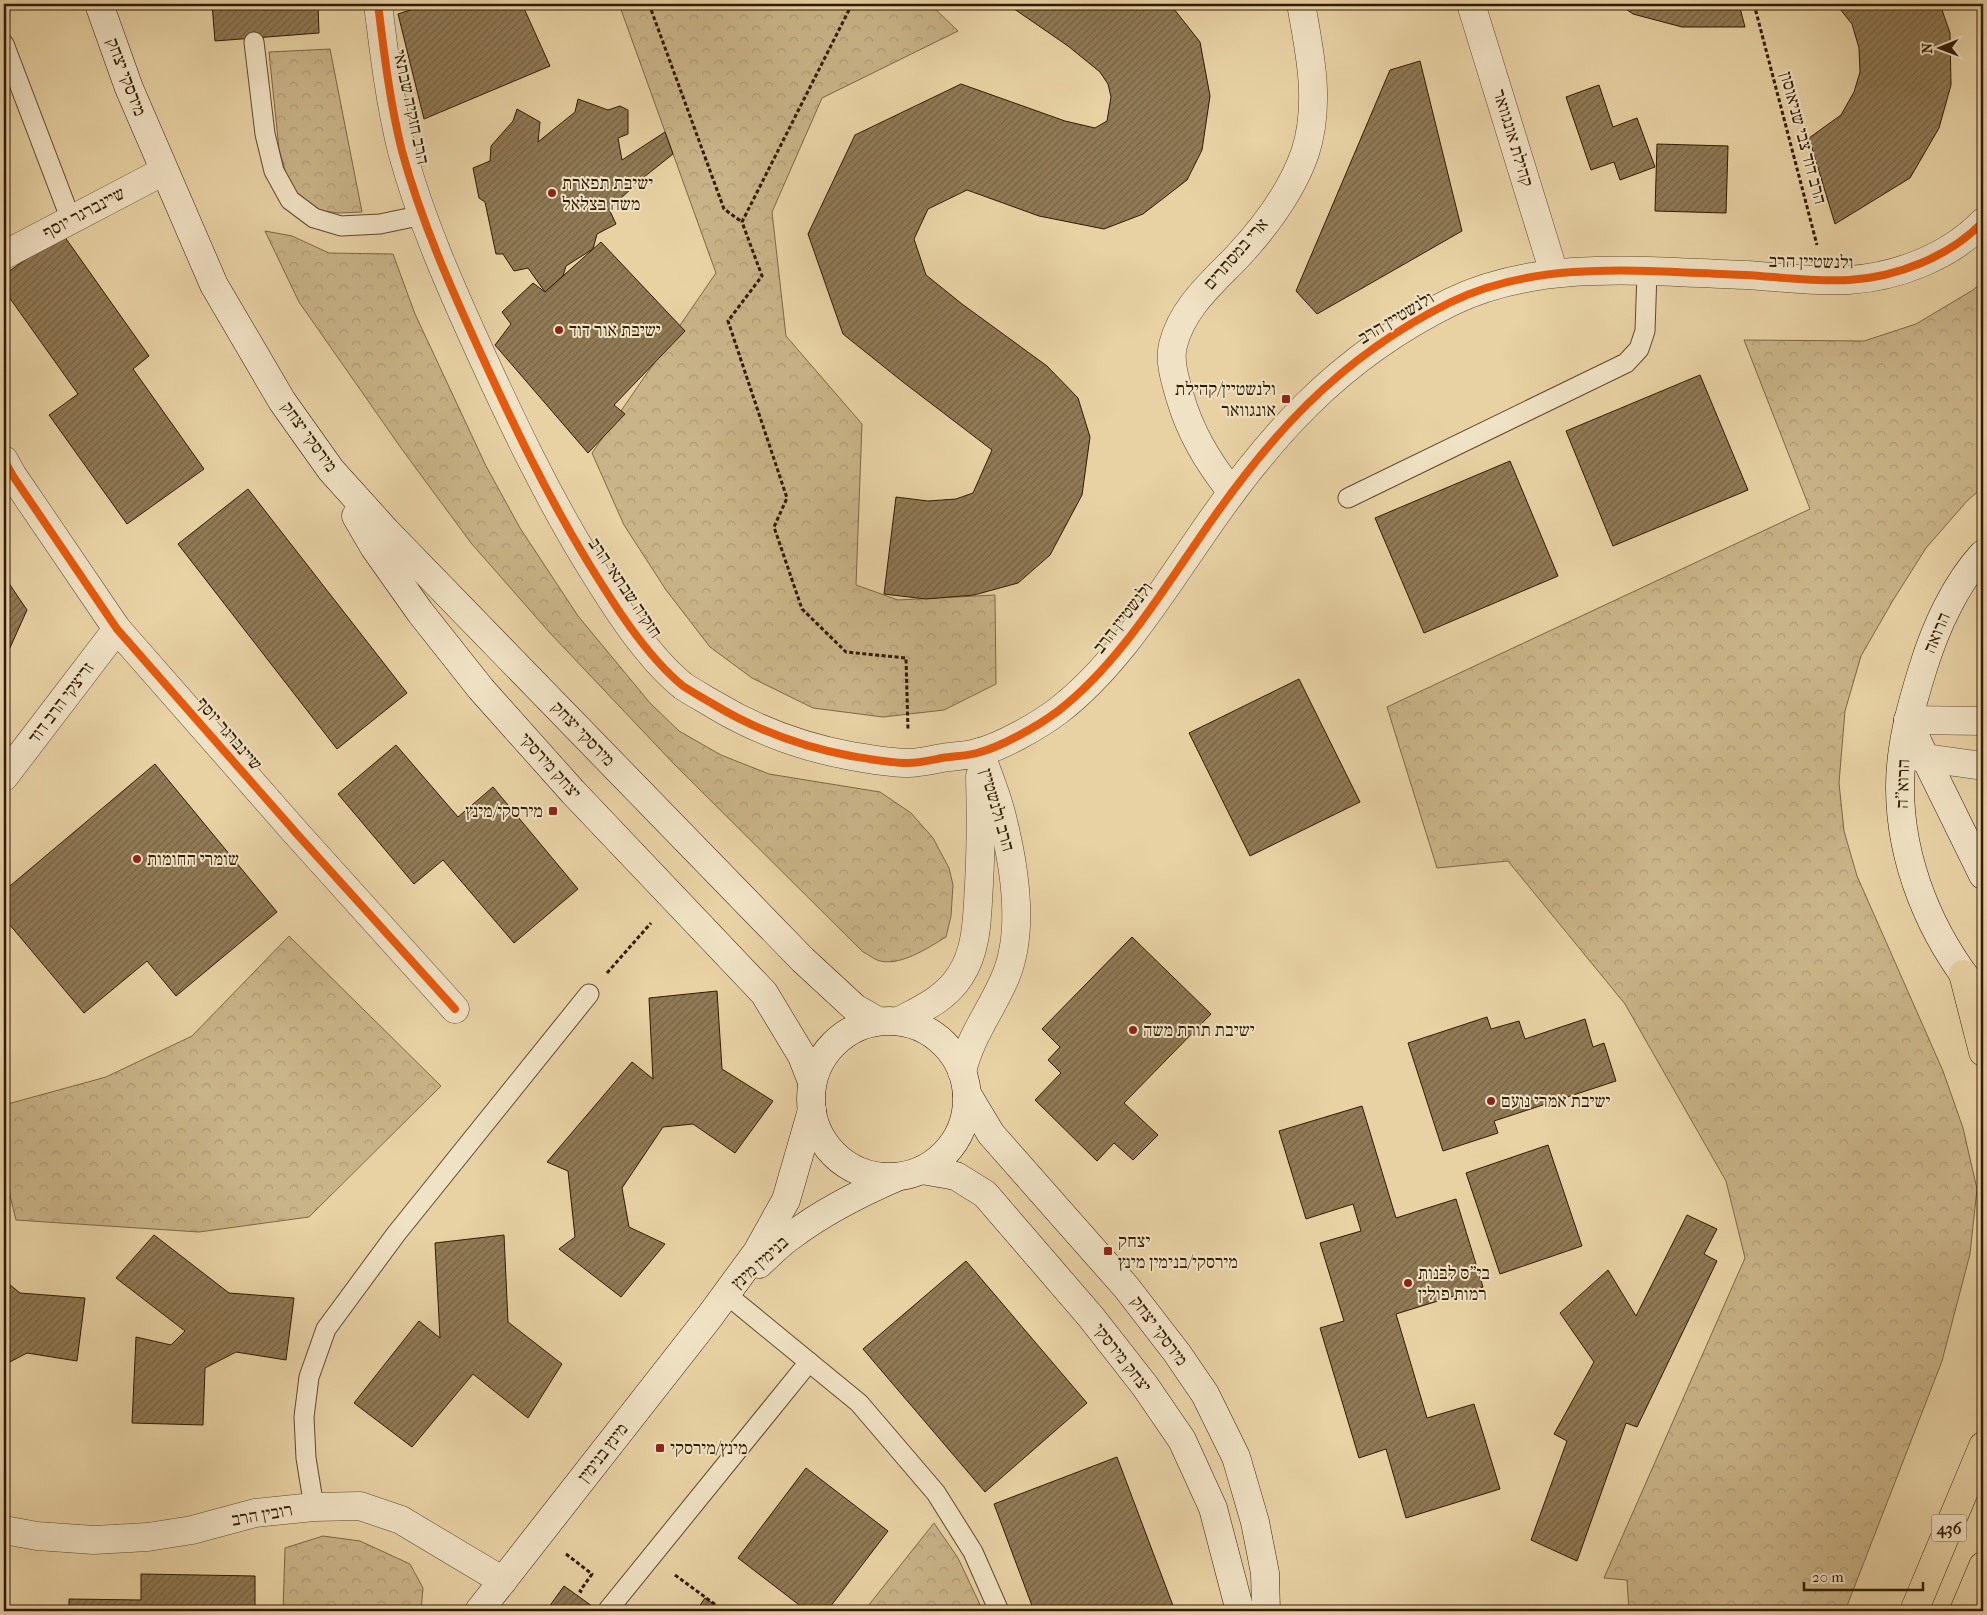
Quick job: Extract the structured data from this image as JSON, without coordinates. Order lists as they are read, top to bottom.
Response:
{
  "streets": {
    "main road": ["436"],
    "street": [
      "מירסקי יצחק",
      "הרב חזקיה שבתאי",
      "קהילת אונגוואר",
      "שיינברגר יוסף",
      "ארי במסתרים",
      "ולנשטיין הרב",
      "חזקיה שבתאי הרב",
      "הרואה",
      "זריצקי הרב דוד",
      "יצחק מירסקי",
      "הרוא''ה",
      "הרב ולנשטיין",
      "בנימין מינץ",
      "מינץ בנימין",
      "רובין הרב"
    ],
    "path": ["הרב דוד צבי שניאוסון"]
  },
  "crossings": [
    ["מירסקי יצחק", "שיינברגר יוסף"],
    ["מירסקי יצחק", "יצחק מירסקי"],
    ["מירסקי יצחק", "הרב ולנשטיין"],
    ["מירסקי יצחק", "בנימין מינץ"],
    ["הרב חזקיה שבתאי", "חזקיה שבתאי הרב"],
    ["קהילת אונגוואר", "ולנשטיין הרב"],
    ["הרב דוד צבי שניאוסון", "ולנשטיין הרב"],
    ["שיינברגר יוסף", "זריצקי הרב דוד"],
    ["ארי במסתרים", "ולנשטיין הרב"],
    ["ולנשטיין הרב", "חזקיה שבתאי הרב"],
    ["ולנשטיין הרב", "הרב ולנשטיין"],
    ["חזקיה שבתאי הרב", "הרב ולנשטיין"],
    ["הרואה", "הרוא''ה"],
    ["יצחק מירסקי", "הרב ולנשטיין"],
    ["יצחק מירסקי", "בנימין מינץ"],
    ["הרב ולנשטיין", "בנימין מינץ"],
    ["בנימין מינץ", "מינץ בנימין"],
    ["מינץ בנימין", "רובין הרב"]
  ],
  "places": {
    "other": [
      "ישיבת תפארת משה בצלאל",
      "ישיבת אור דוד",
      "שומרי החומות",
      "ישיבת תורת משה",
      "ישיבת אמרי נועם",
      "בי\"ס לבנות רמות פולין"
    ],
    "transit": [
      "ולנשטיין/קהילת אונגוואר",
      "מירסקי/מינץ",
      "יצחק מירסקי/בנימין מינץ",
      "מינץ/מירסקי"
    ]
  },
  "scale_bar": "20 m",
  "north": "left"
}
